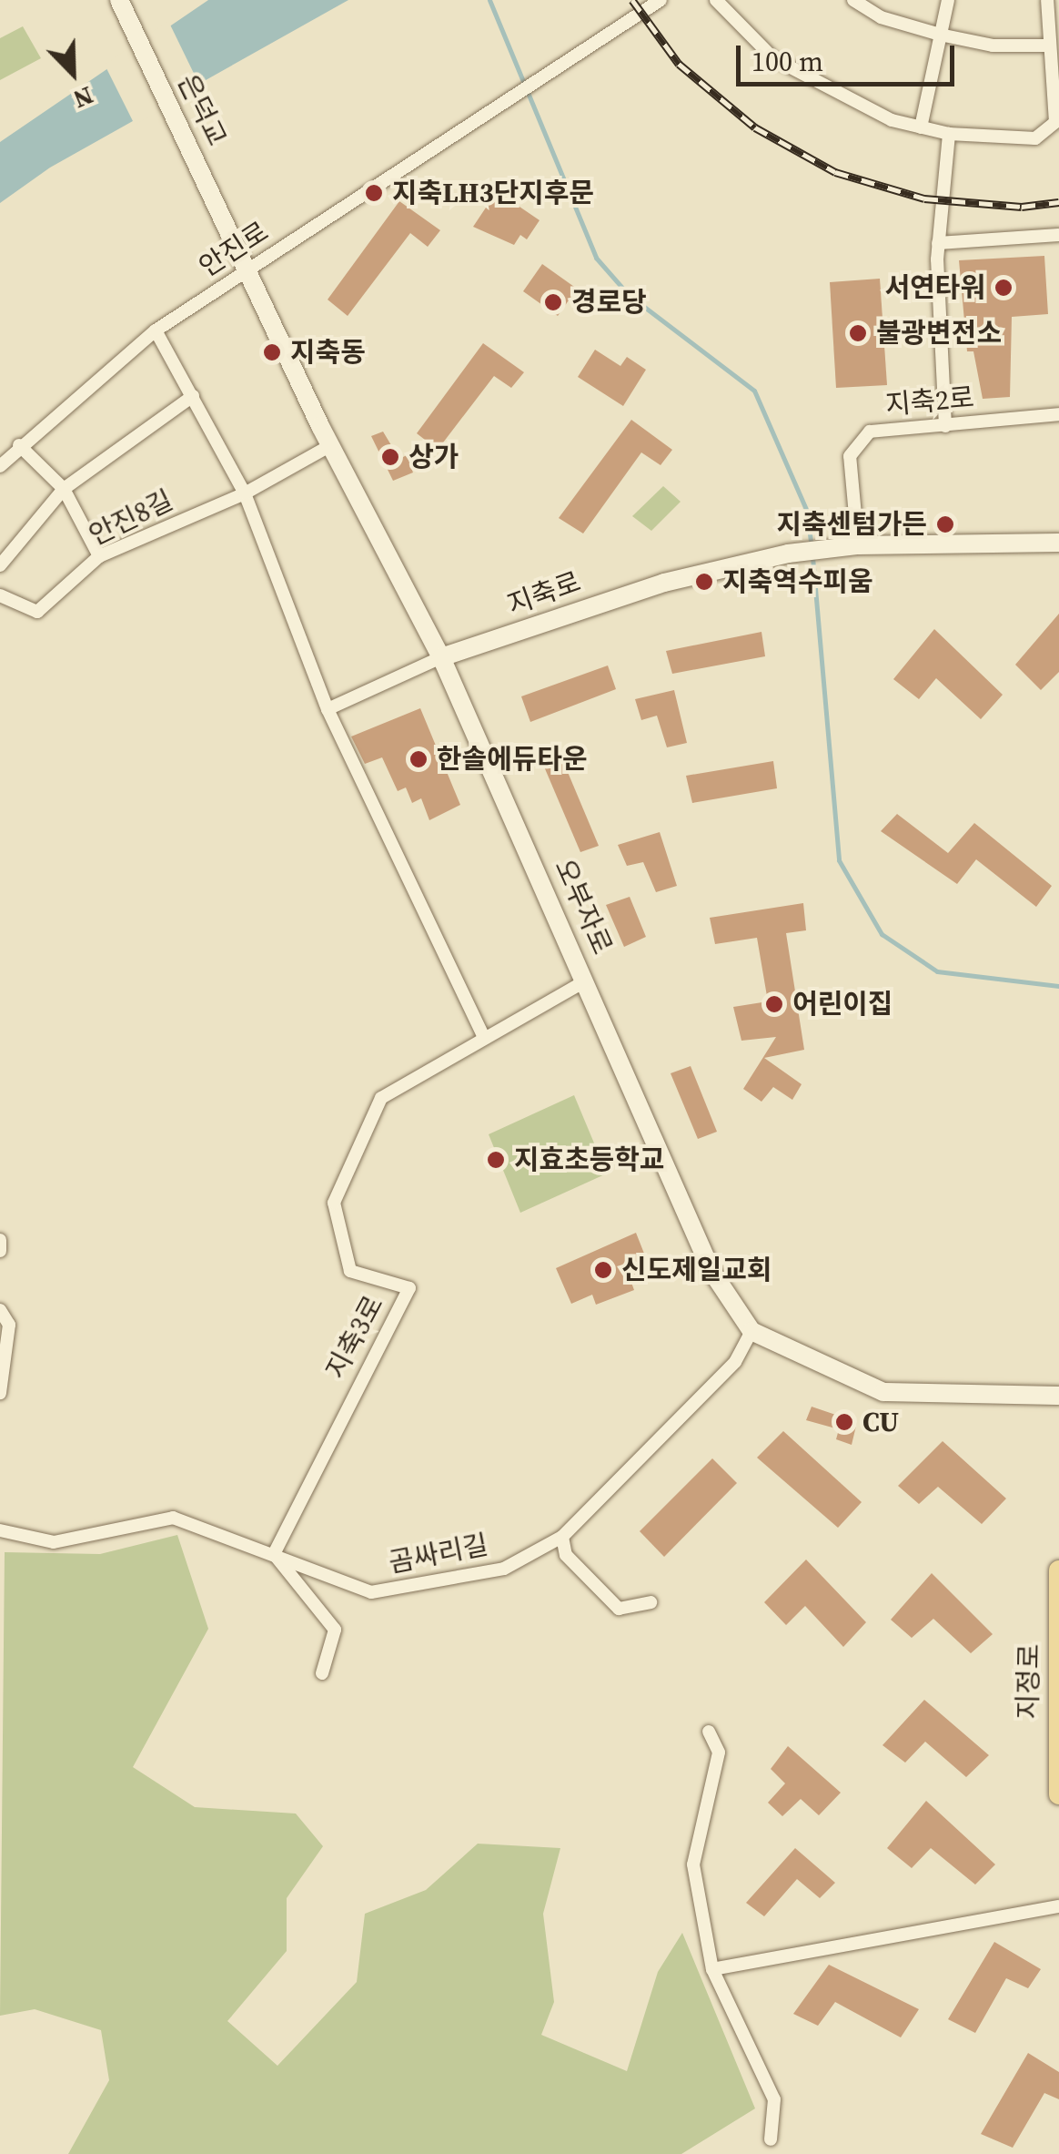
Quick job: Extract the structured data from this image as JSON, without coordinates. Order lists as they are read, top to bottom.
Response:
{
  "streets": {
    "main road": [
      "은덕교",
      "지축로",
      "오부자로",
      "지정로"
    ],
    "street": [
      "안진로",
      "지축2로",
      "안진8길",
      "지축3로",
      "곰싸리길"
    ]
  },
  "crossings": [
    ["은덕교", "오부자로"],
    ["안진로", "오부자로"],
    ["지축2로", "지축로"],
    ["안진8길", "오부자로"],
    ["지축로", "오부자로"],
    ["오부자로", "지축3로"],
    ["오부자로", "곰싸리길"],
    ["지축3로", "곰싸리길"]
  ],
  "places": [
    "지축LH3단지후문",
    "서연타워",
    "경로당",
    "불광변전소",
    "지축동",
    "상가",
    "지축센텀가든",
    "지축역수피움",
    "한솔에듀타운",
    "어린이집",
    "지효초등학교",
    "신도제일교회",
    "CU"
  ],
  "scale_bar": "100 m",
  "north": "bottom right"
}
